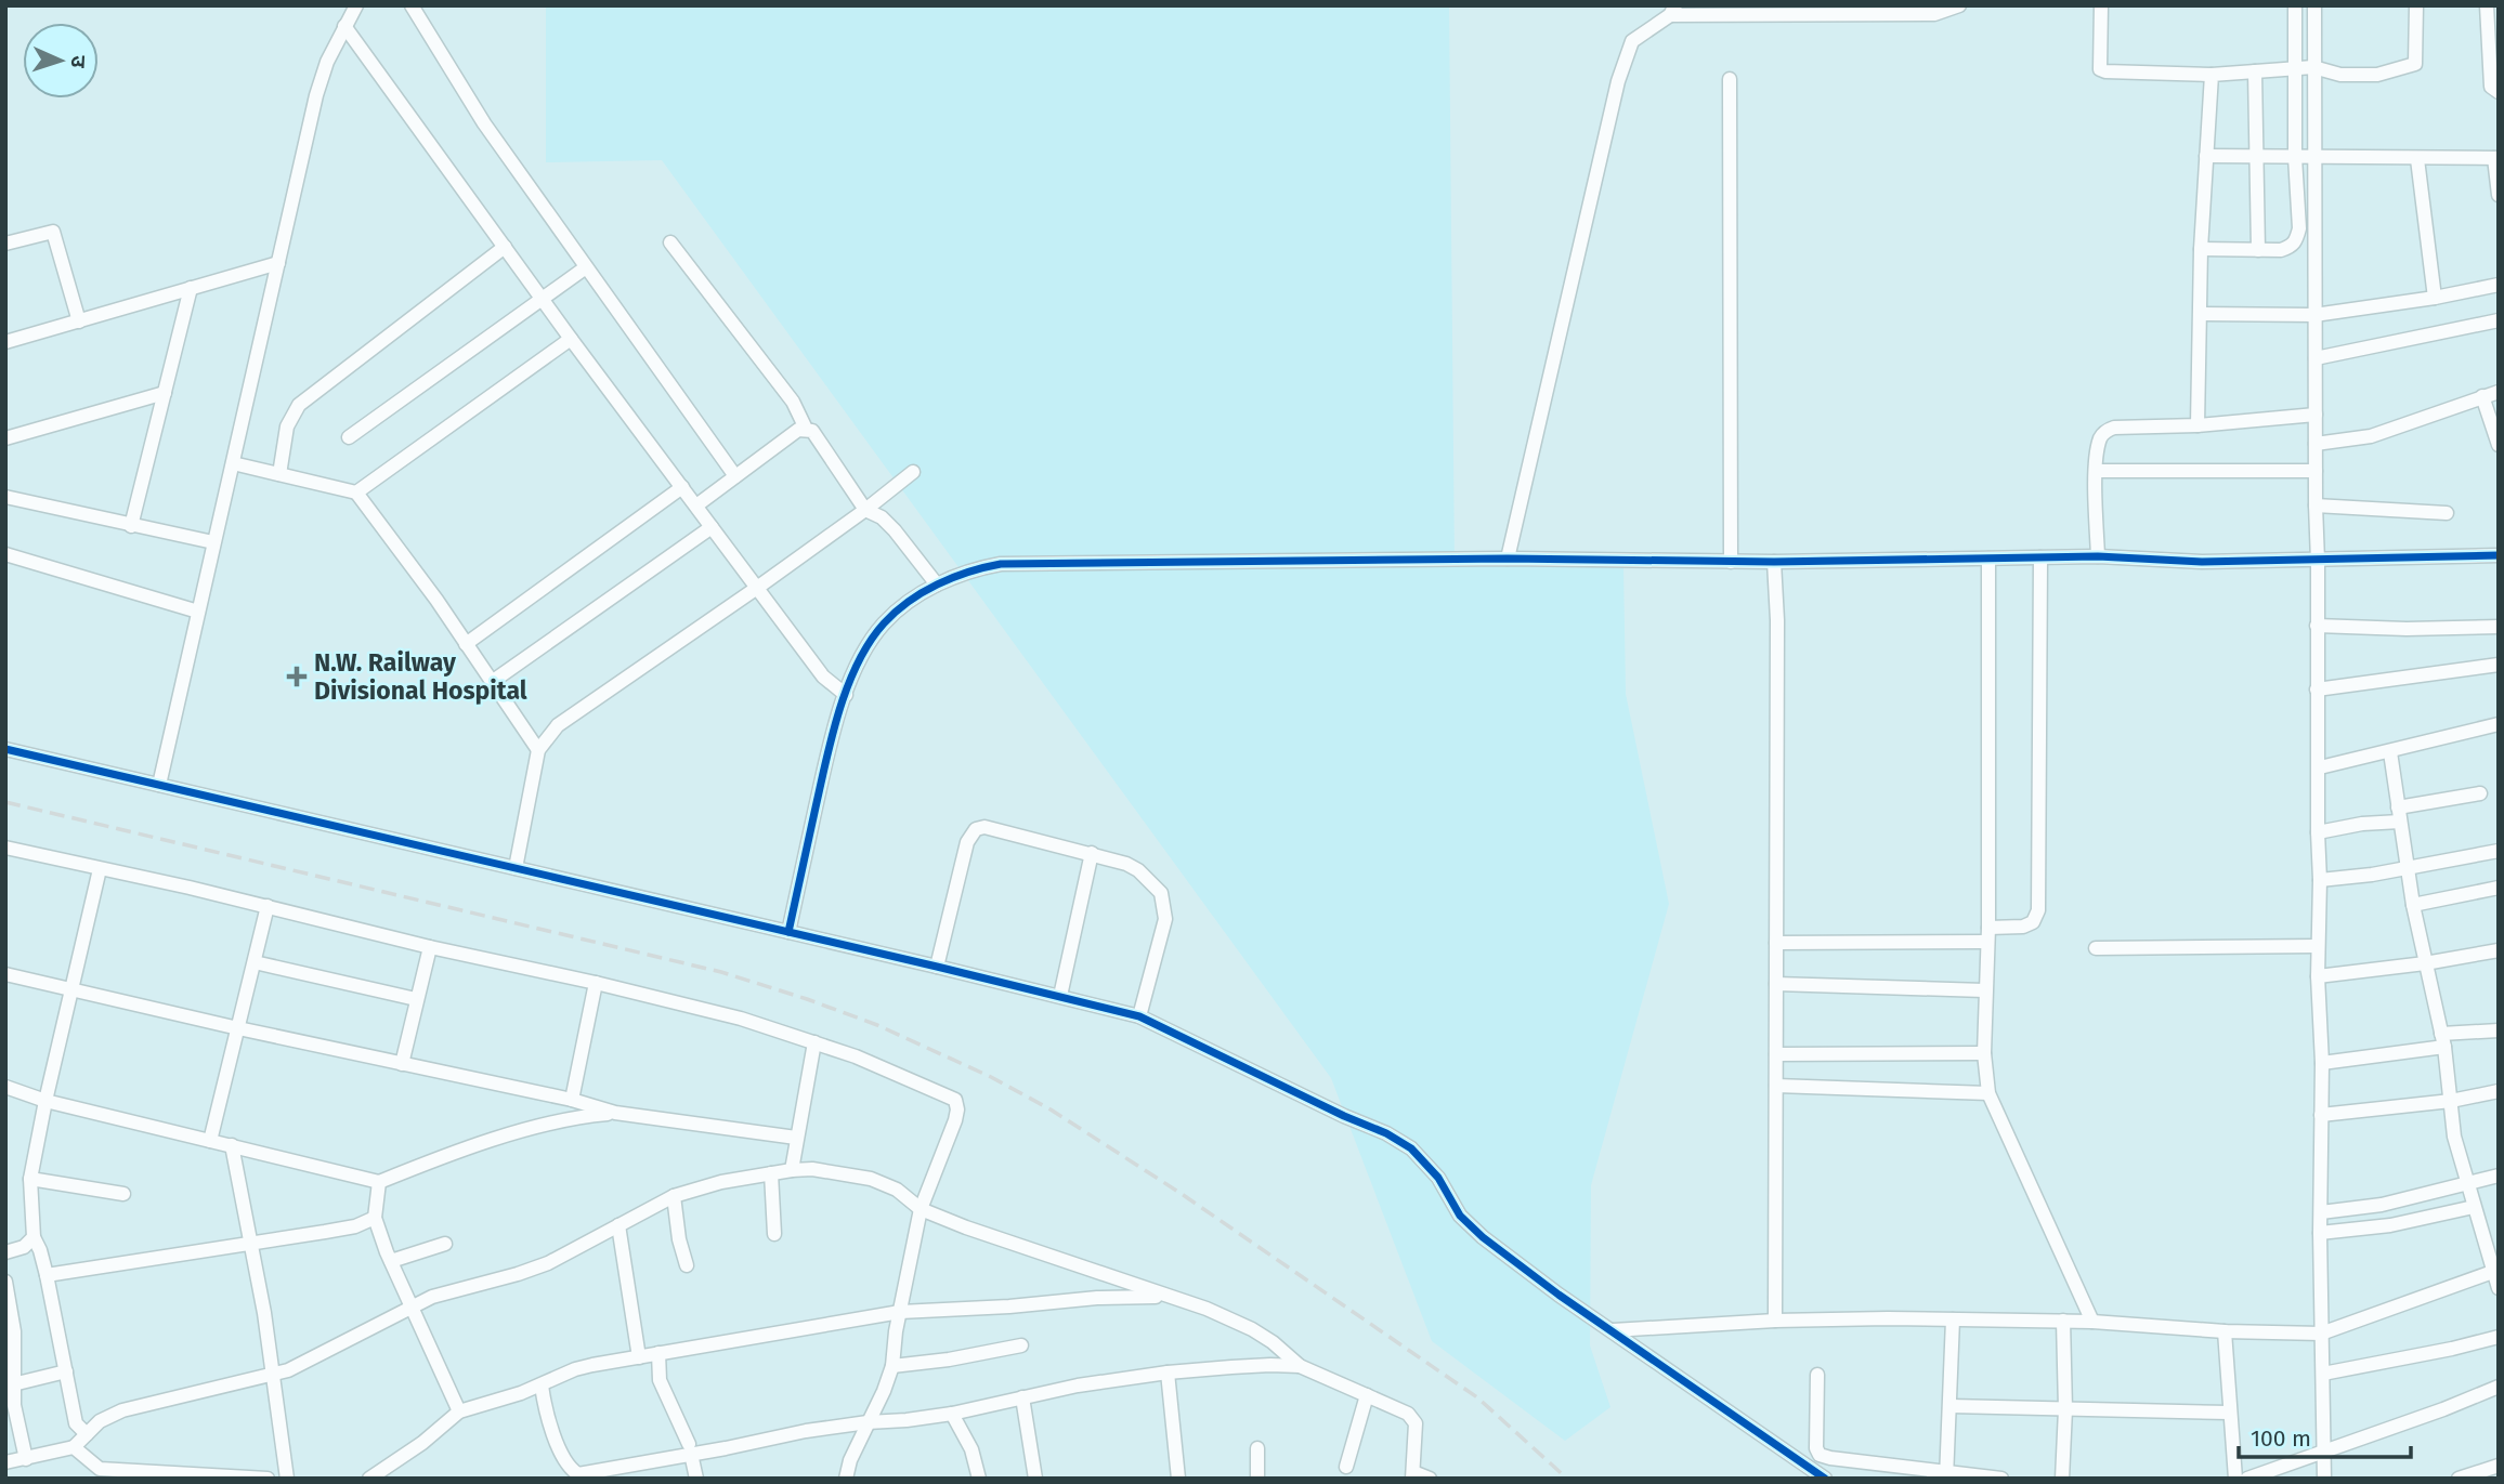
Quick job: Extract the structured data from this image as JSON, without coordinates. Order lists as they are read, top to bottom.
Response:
{
  "places": {
    "health": ["N.W. Railway Divisional Hospital"]
  },
  "scale_bar": "100 m",
  "north": "right"
}
